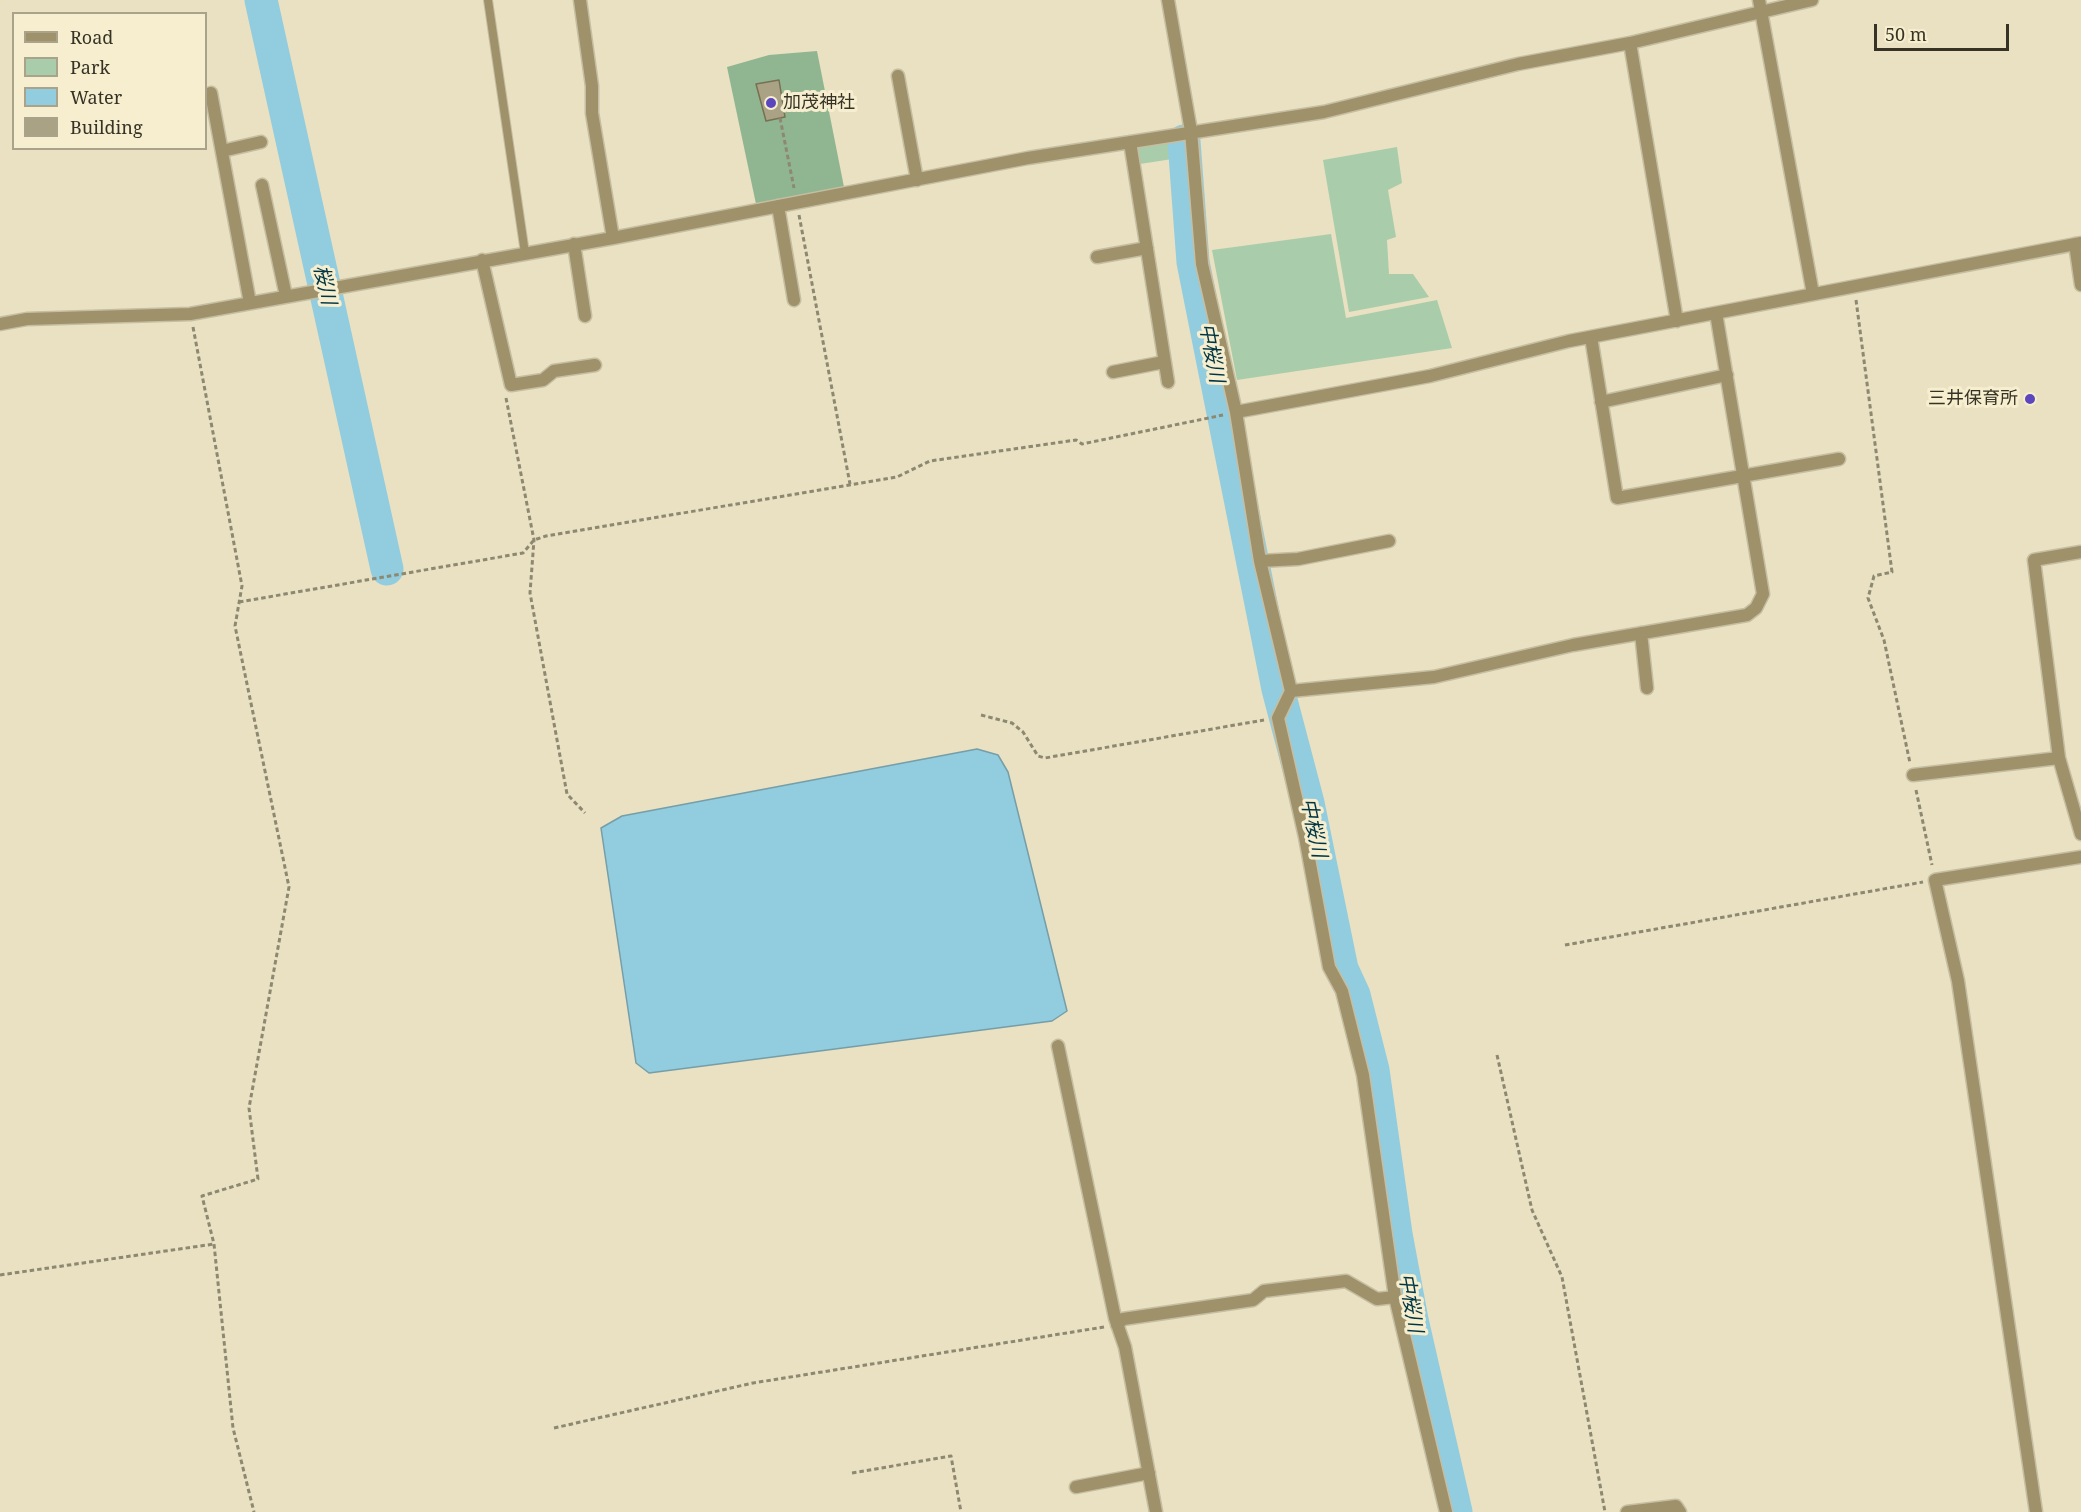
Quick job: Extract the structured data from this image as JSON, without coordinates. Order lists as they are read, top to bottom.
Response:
{
  "water": ["桜川", "中桜川"],
  "places": ["加茂神社", "三井保育所"],
  "legend": [
    "Road",
    "Park",
    "Water",
    "Building"
  ],
  "scale_bar": "50 m"
}
